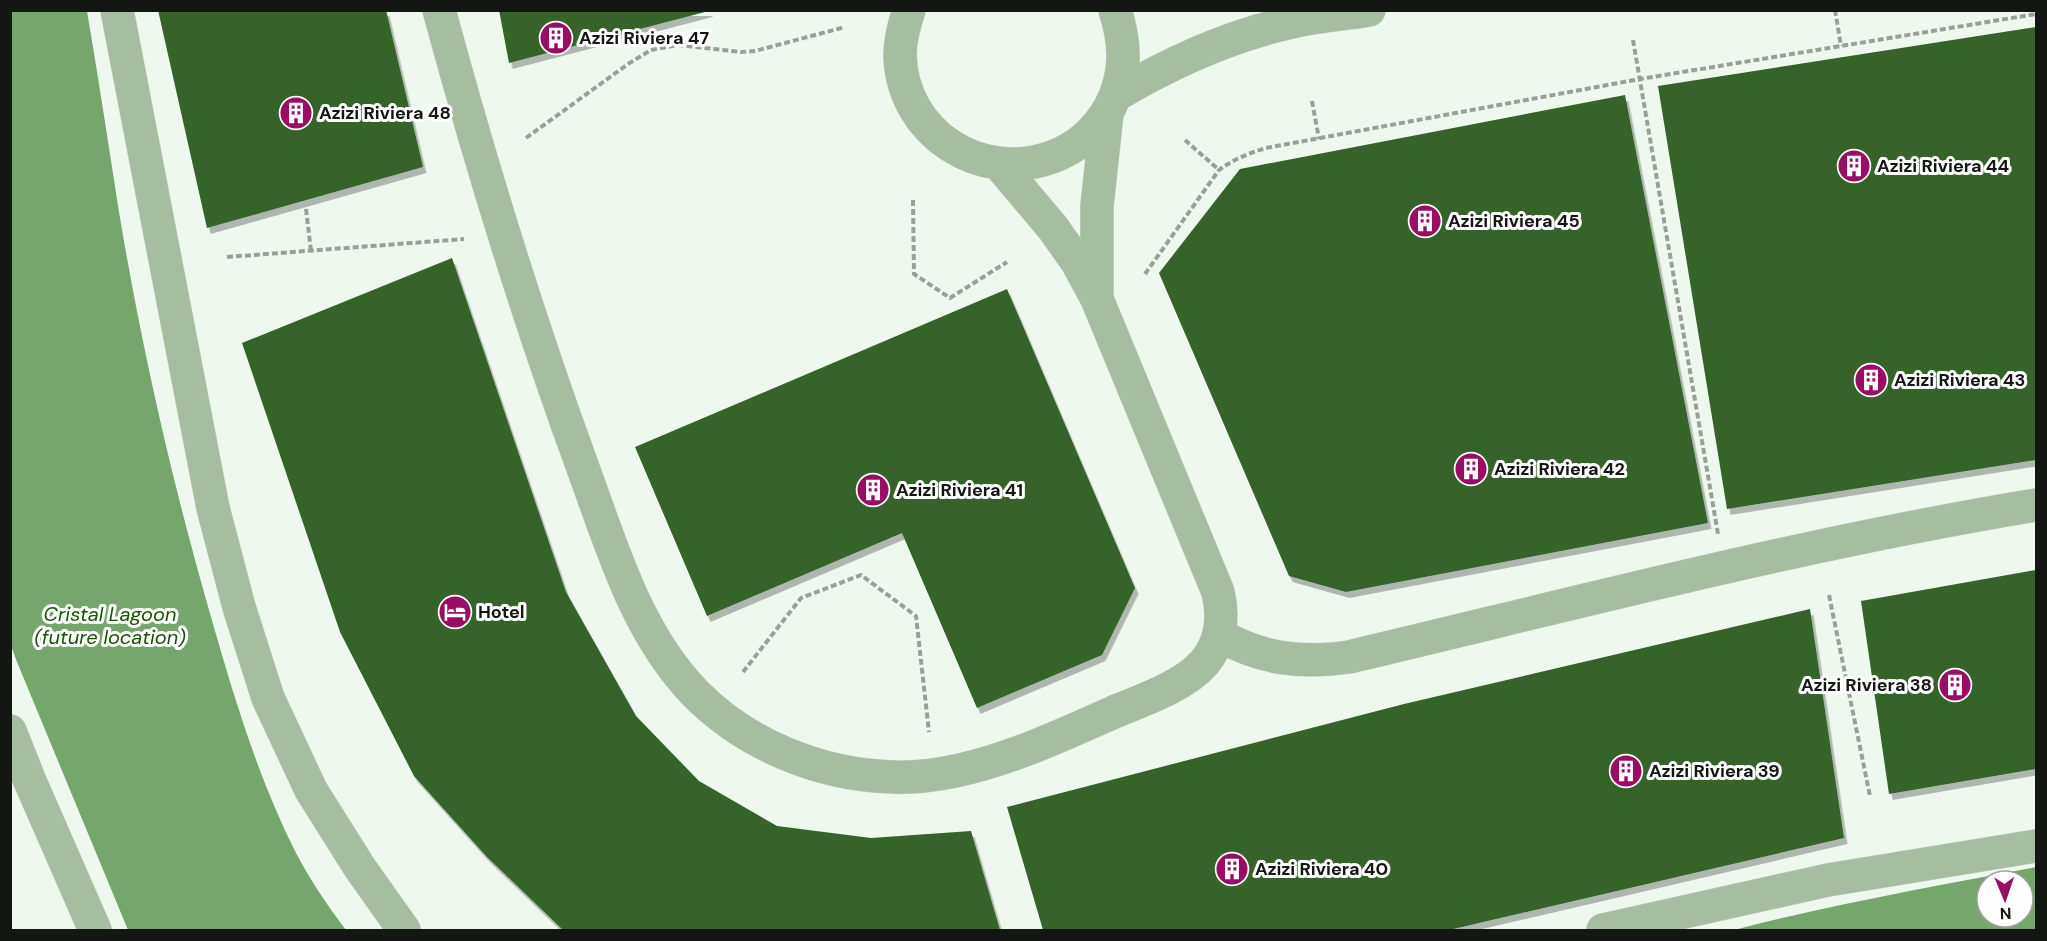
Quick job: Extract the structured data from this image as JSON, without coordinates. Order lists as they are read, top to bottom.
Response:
{
  "water": ["Cristal Lagoon (future location)"],
  "places": {
    "building": [
      "Azizi Riviera 47",
      "Azizi Riviera 48",
      "Azizi Riviera 44",
      "Azizi Riviera 45",
      "Azizi Riviera 43",
      "Azizi Riviera 42",
      "Azizi Riviera 41",
      "Azizi Riviera 38",
      "Azizi Riviera 39",
      "Azizi Riviera 40"
    ],
    "hotel": ["Hotel"]
  },
  "north": "bottom"
}
